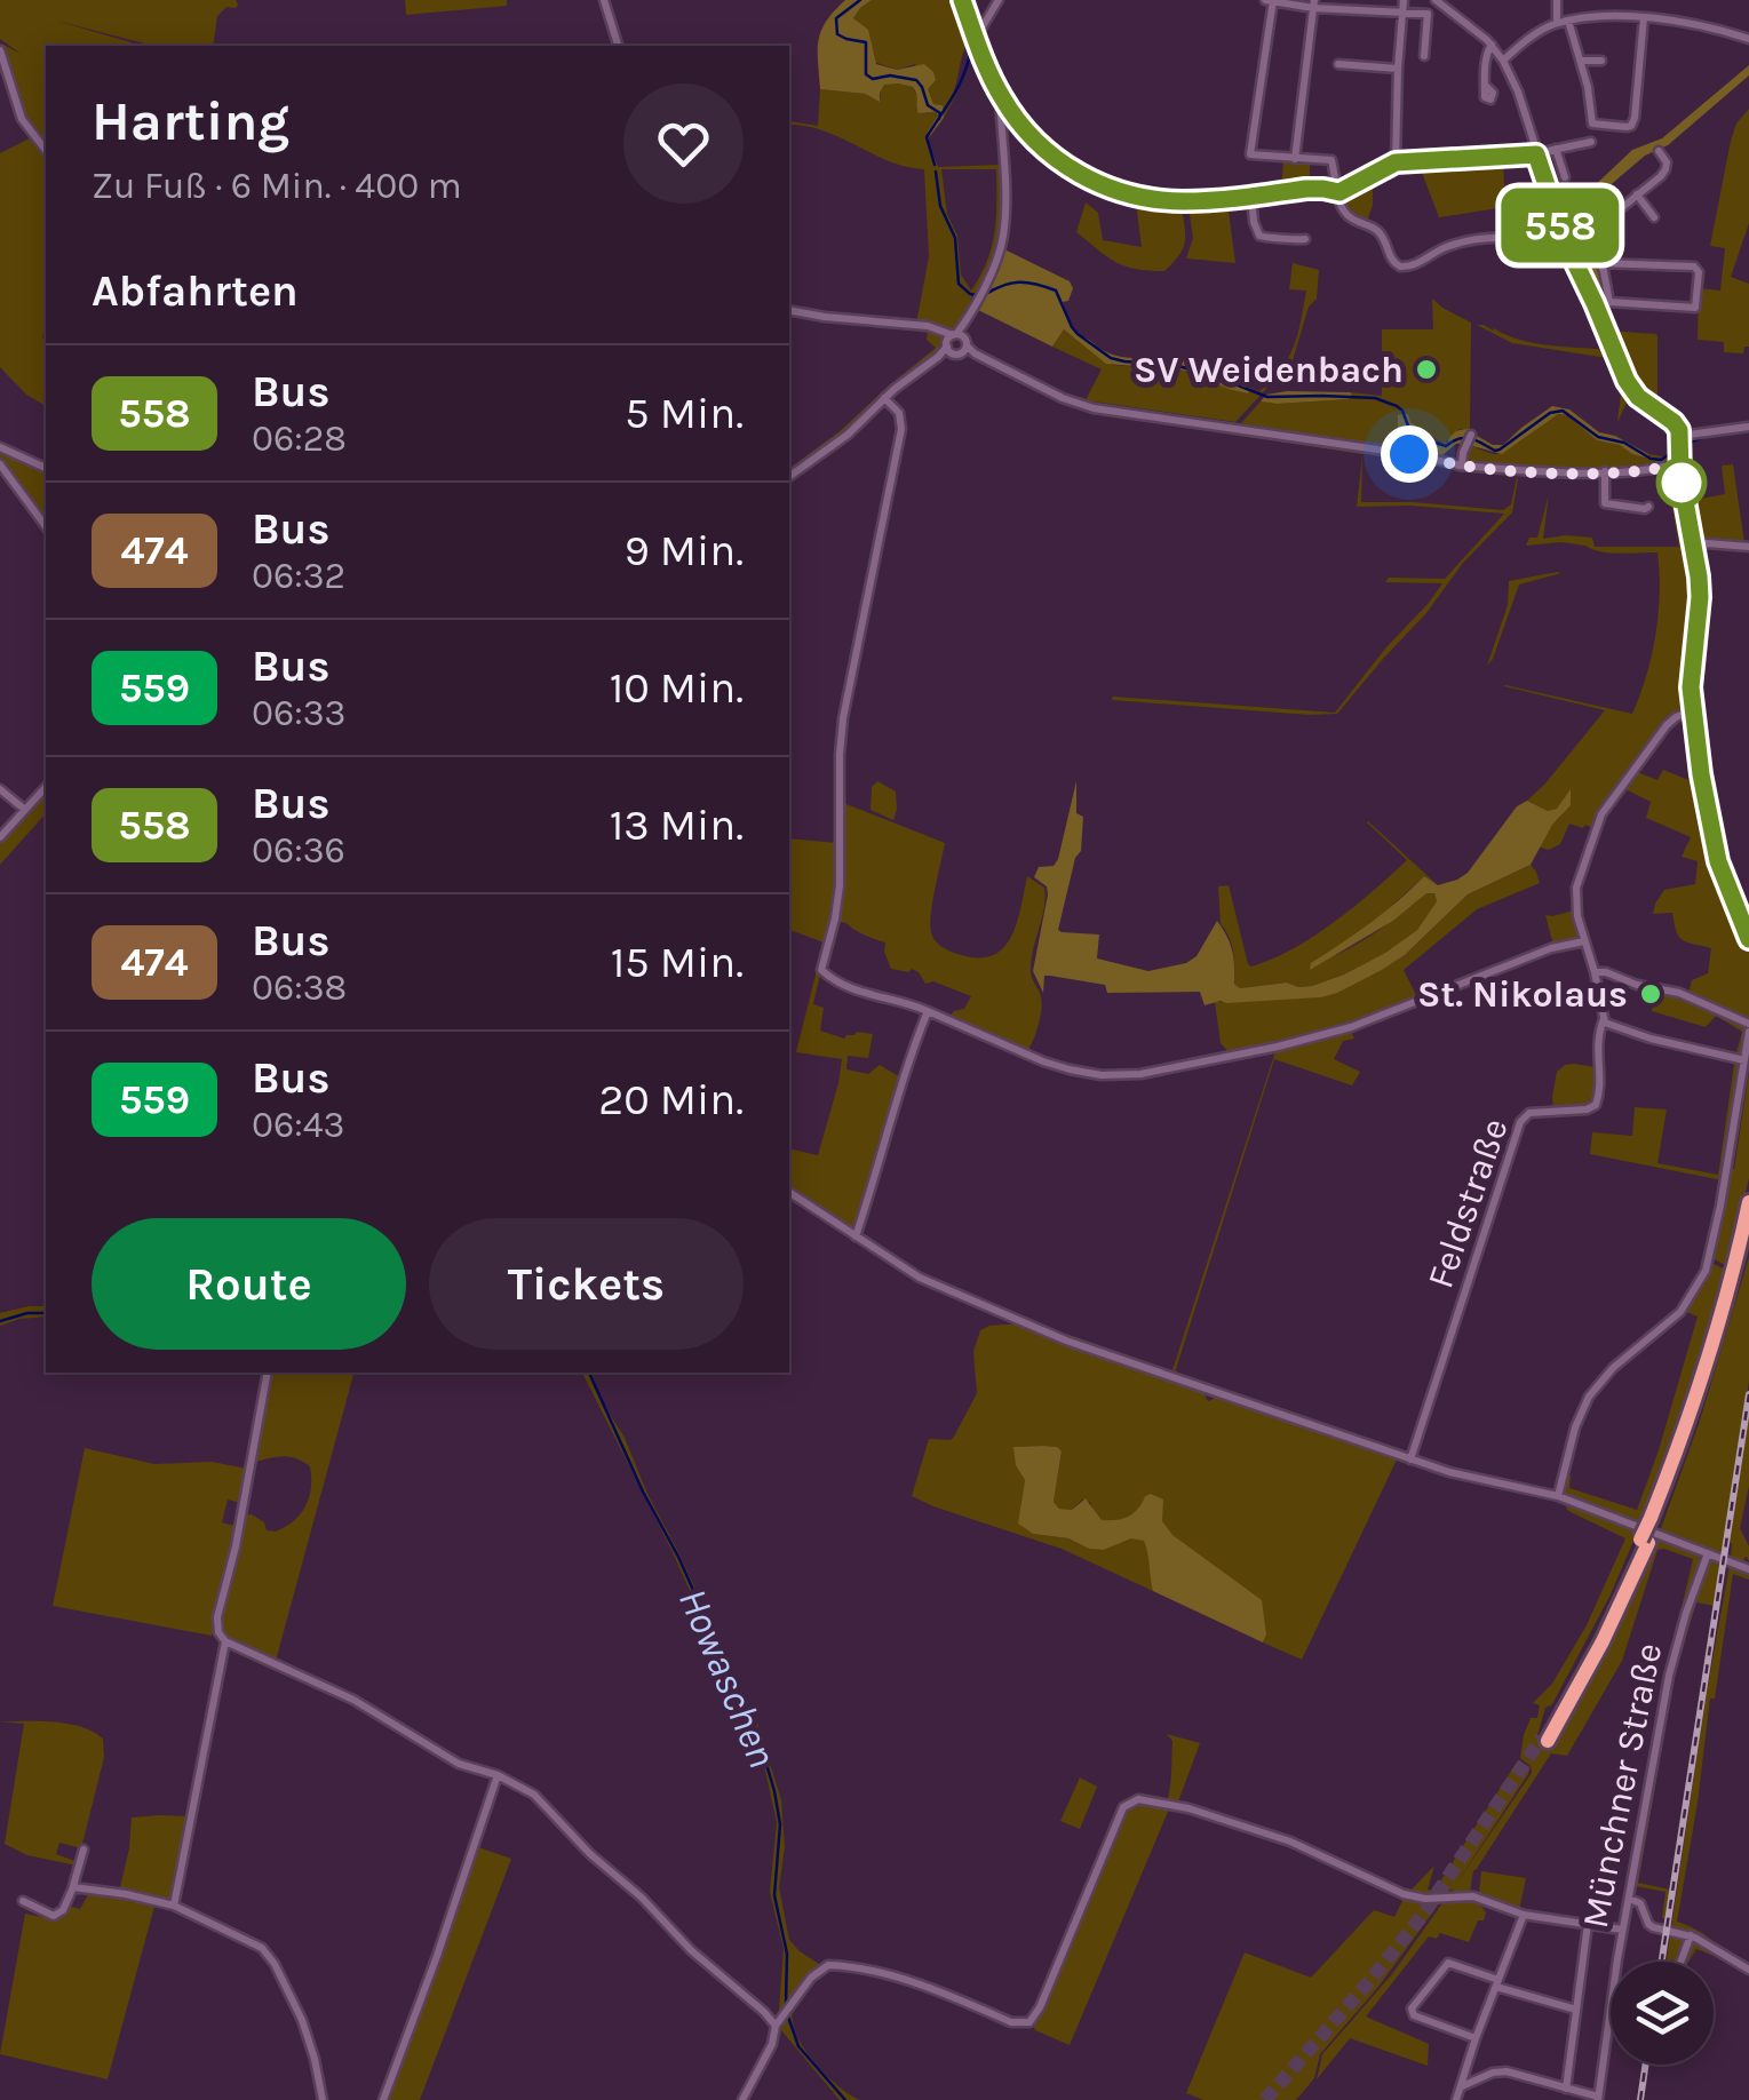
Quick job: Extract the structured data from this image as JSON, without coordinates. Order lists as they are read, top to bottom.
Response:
{
  "streets": {
    "street": ["Feldstraße", "Münchner Straße"]
  },
  "water": ["Howaschen"],
  "places": ["SV Weidenbach", "St. Nikolaus"],
  "lines": ["bus line 558"],
  "page": {
    "on_map": "558",
    "heading": [
      ["Harting", "Zu Fuß · 6 Min. · 400 m"],
      "Abfahrten"
    ],
    "list": [
      {
        "mark": "558",
        "name": "Bus",
        "note": "06:28",
        "value": "5 Min."
      },
      {
        "mark": "474",
        "name": "Bus",
        "note": "06:32",
        "value": "9 Min."
      },
      {
        "mark": "559",
        "name": "Bus",
        "note": "06:33",
        "value": "10 Min."
      },
      {
        "mark": "558",
        "name": "Bus",
        "note": "06:36",
        "value": "13 Min."
      },
      {
        "mark": "474",
        "name": "Bus",
        "note": "06:38",
        "value": "15 Min."
      },
      {
        "mark": "559",
        "name": "Bus",
        "note": "06:43",
        "value": "20 Min."
      }
    ],
    "buttons": ["Route", "Tickets"]
  }
}
